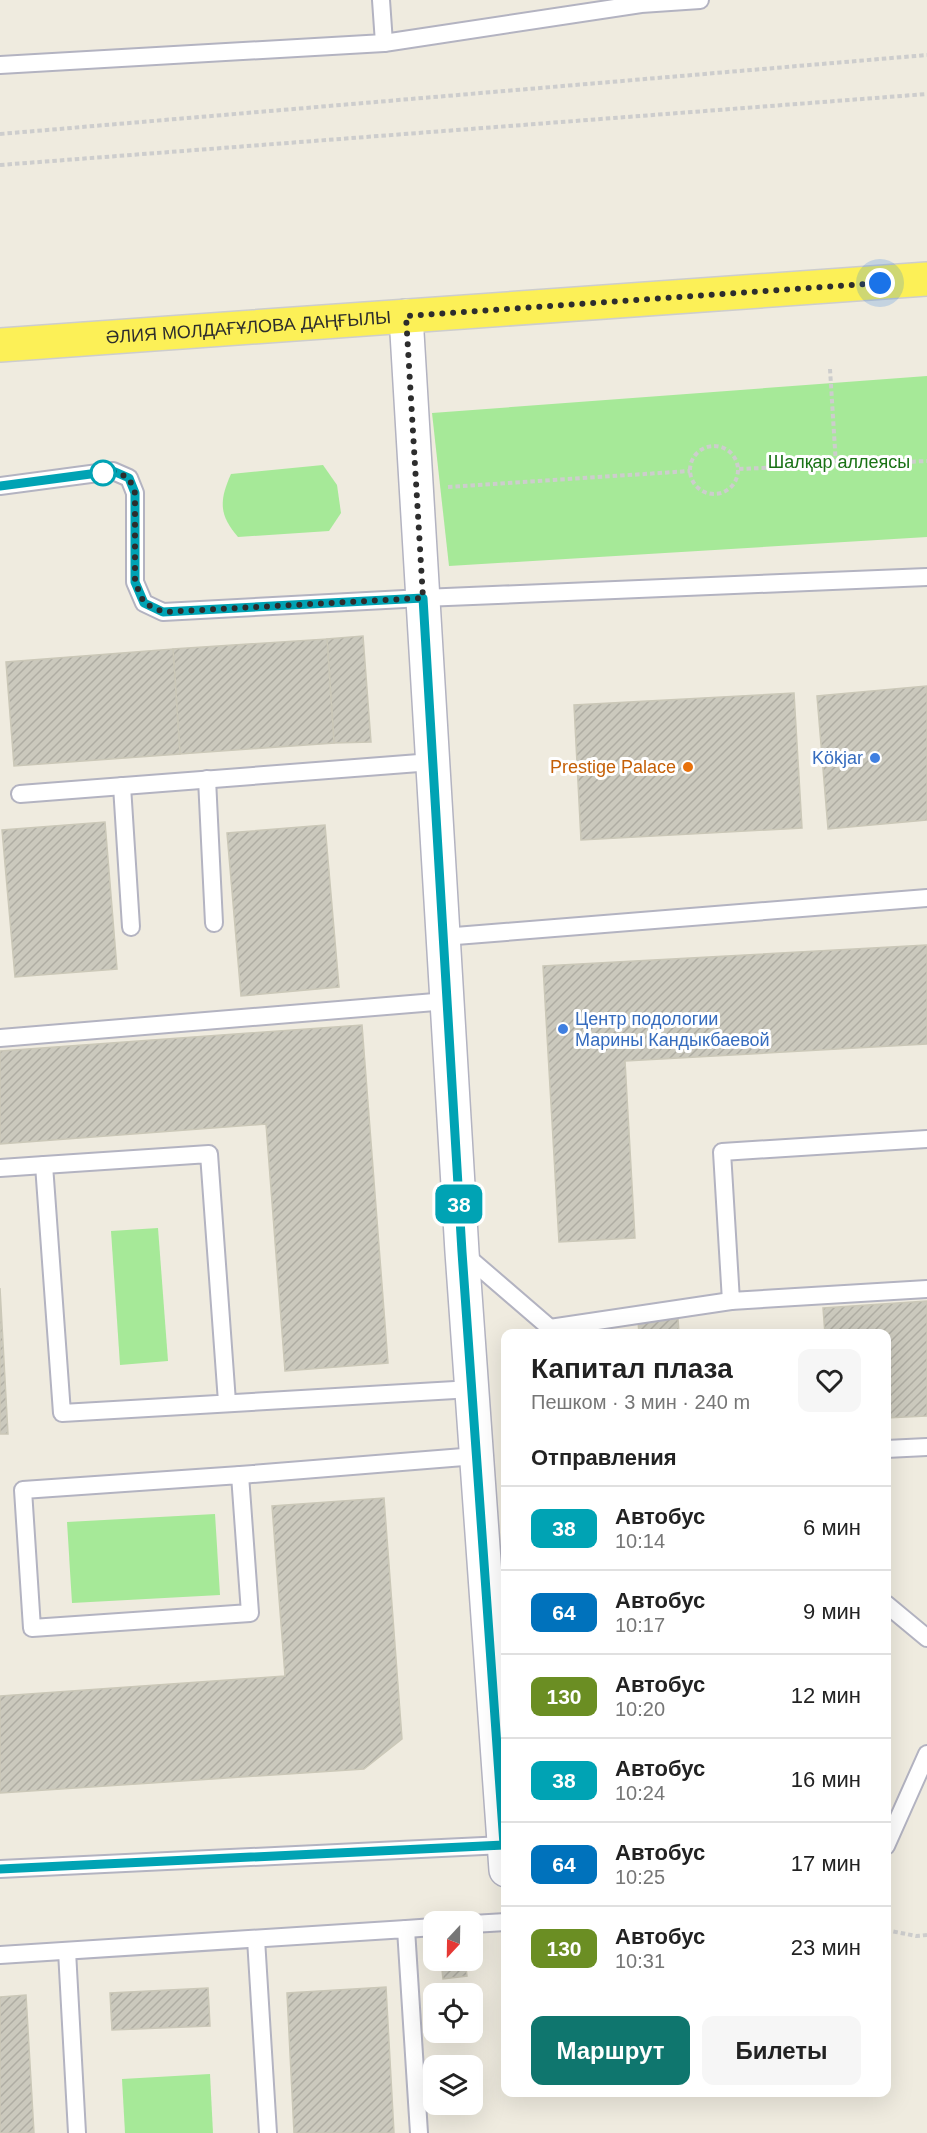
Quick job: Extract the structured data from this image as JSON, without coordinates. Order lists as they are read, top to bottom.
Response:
{
  "streets": {
    "main road": ["ӘЛИЯ МОЛДАҒҰЛОВА ДАҢҒЫЛЫ"]
  },
  "parks": ["Шалқар аллеясы"],
  "places": ["Kökjar", "Prestige Palace", "Центр подологии Марины Кандыкбаевой"],
  "lines": ["bus line 38"],
  "north": "bottom",
  "page": {
    "on_map": "38",
    "heading": [
      ["Капитал плаза", "Пешком · 3 мин · 240 m"],
      "Отправления"
    ],
    "list": [
      {
        "mark": "38",
        "name": "Автобус",
        "note": "10:14",
        "value": "6 мин"
      },
      {
        "mark": "64",
        "name": "Автобус",
        "note": "10:17",
        "value": "9 мин"
      },
      {
        "mark": "130",
        "name": "Автобус",
        "note": "10:20",
        "value": "12 мин"
      },
      {
        "mark": "38",
        "name": "Автобус",
        "note": "10:24",
        "value": "16 мин"
      },
      {
        "mark": "64",
        "name": "Автобус",
        "note": "10:25",
        "value": "17 мин"
      },
      {
        "mark": "130",
        "name": "Автобус",
        "note": "10:31",
        "value": "23 мин"
      }
    ],
    "buttons": ["Маршрут", "Билеты"]
  }
}
